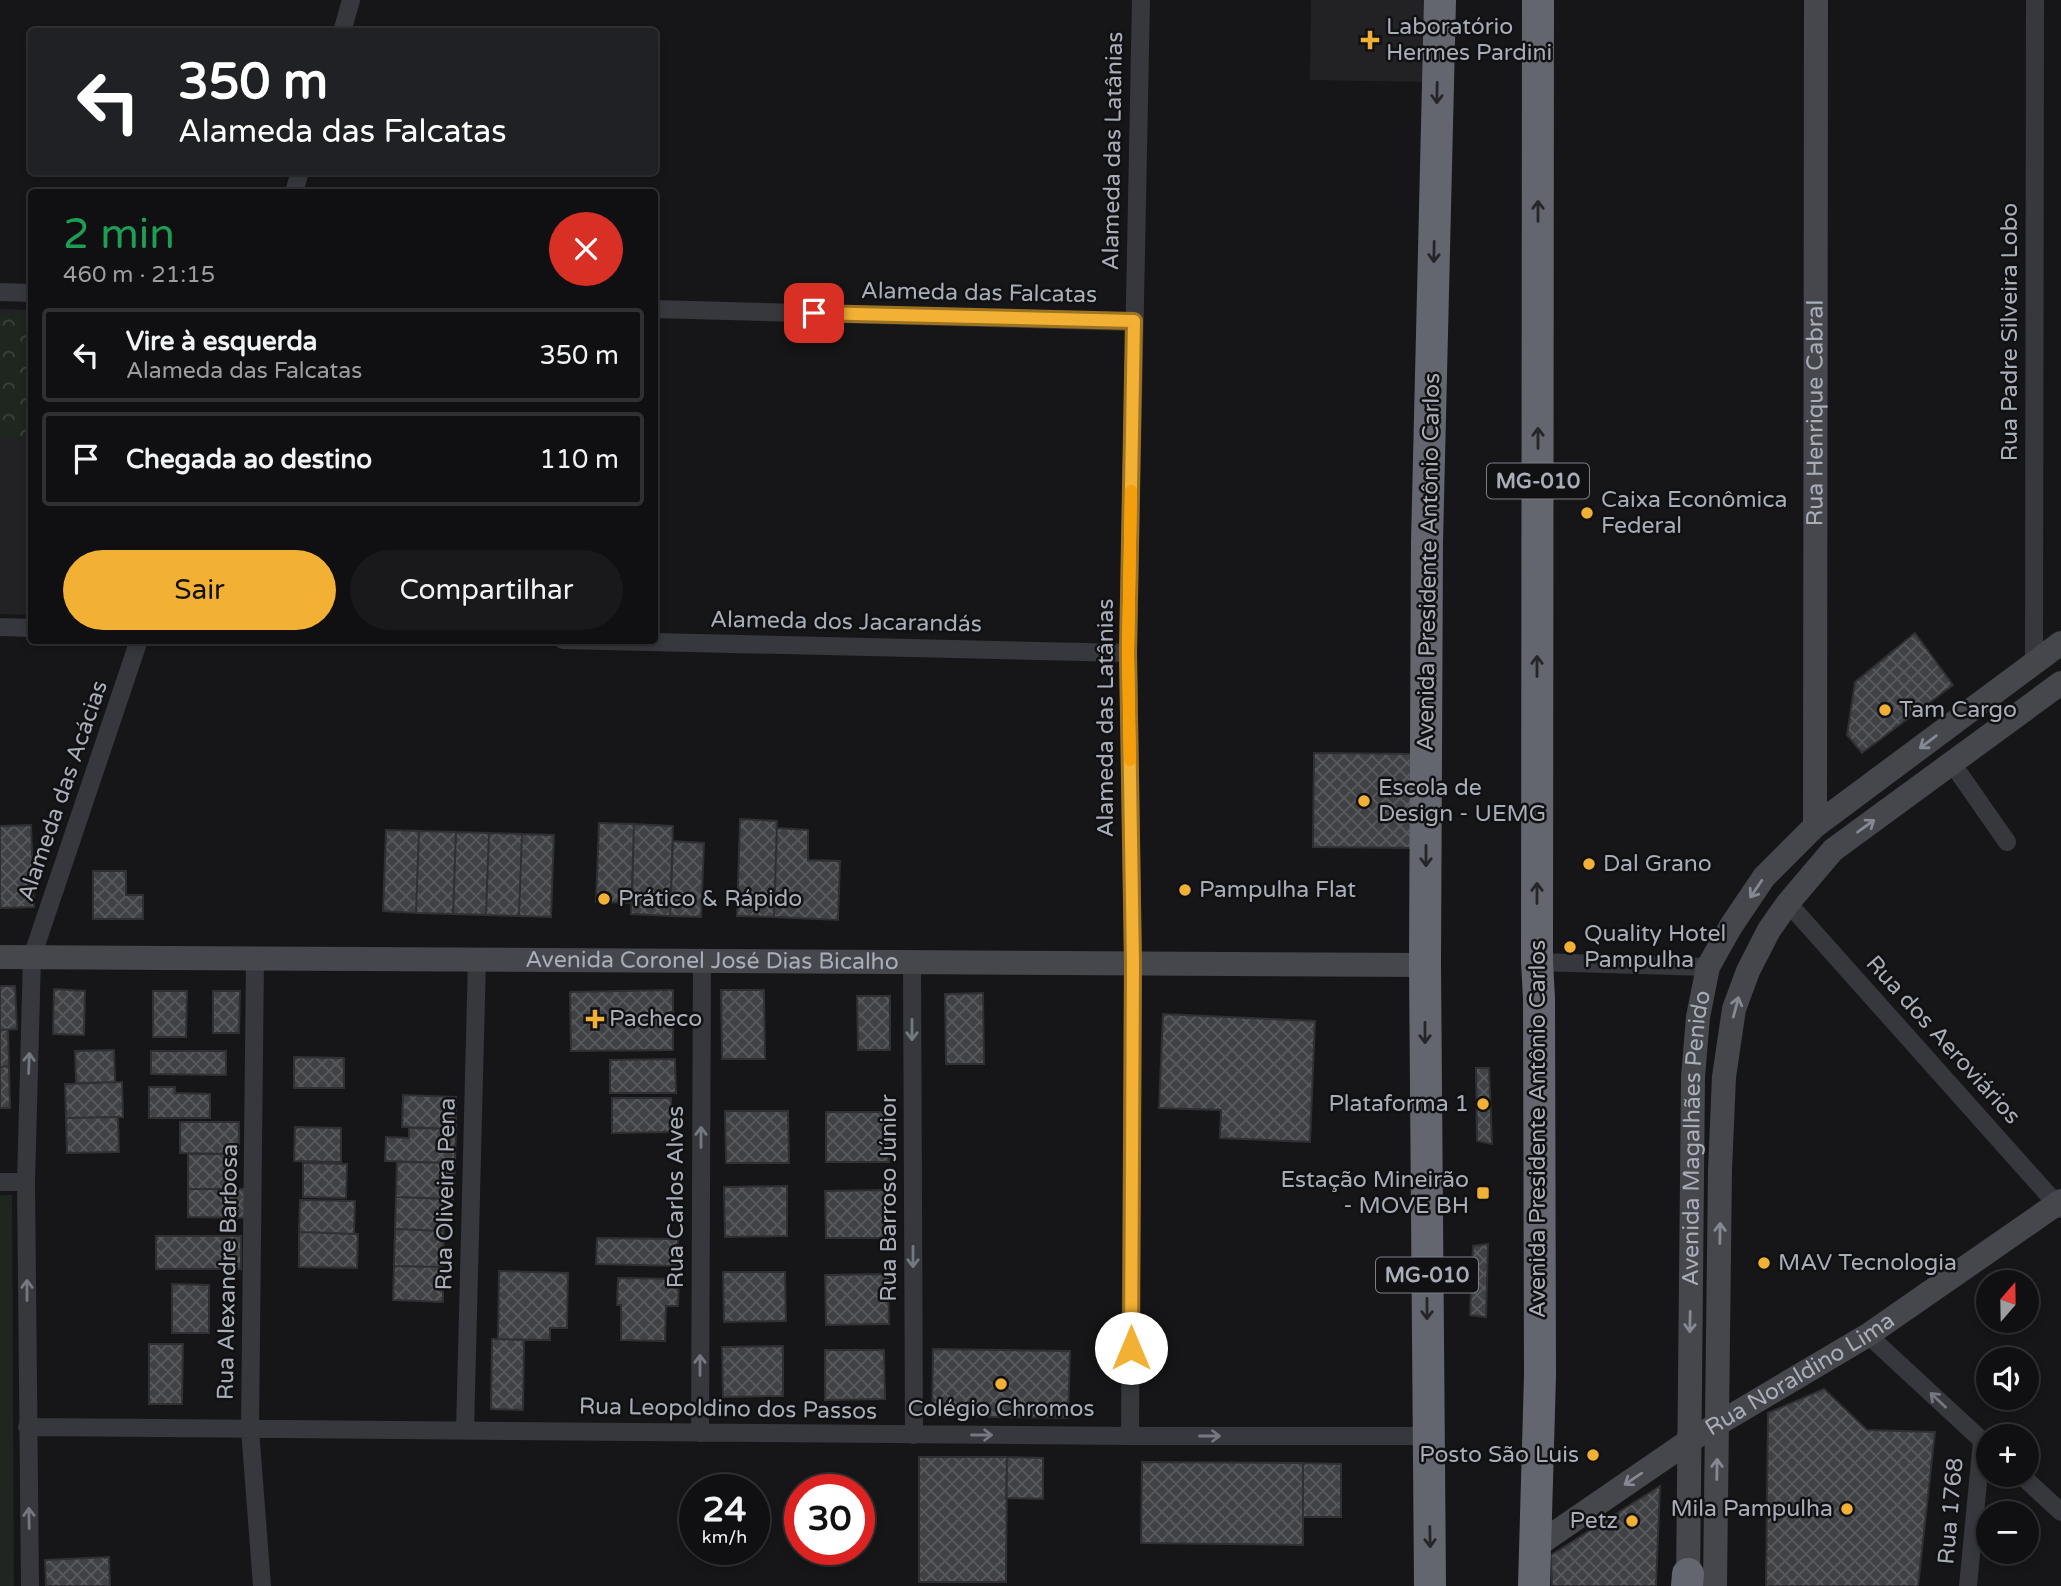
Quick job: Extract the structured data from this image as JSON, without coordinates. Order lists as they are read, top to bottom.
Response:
{
  "streets": {
    "highway": ["MG-010", "Avenida Presidente Antônio Carlos"],
    "street": [
      "Alameda das Latânias",
      "Alameda das Falcatas",
      "Rua Padre Silveira Lobo",
      "Rua Henrique Cabral",
      "Alameda dos Jacarandás",
      "Alameda das Acácias",
      "Avenida Coronel José Dias Bicalho",
      "Rua dos Aeroviários",
      "Avenida Magalhães Penido",
      "Rua Oliveira Pena",
      "Rua Carlos Alves",
      "Rua Barroso Júnior",
      "Rua Alexandre Barbosa",
      "Rua Noraldino Lima",
      "Rua Leopoldino dos Passos",
      "Rua 1768"
    ]
  },
  "crossings": [
    ["Alameda das Latânias", "Alameda das Falcatas"],
    ["Alameda das Latânias", "Alameda dos Jacarandás"],
    ["Alameda das Latânias", "Avenida Coronel José Dias Bicalho"],
    ["Alameda das Latânias", "Rua Leopoldino dos Passos"],
    ["Rua Padre Silveira Lobo", "Avenida Magalhães Penido"],
    ["Rua Henrique Cabral", "Avenida Magalhães Penido"],
    ["Avenida Presidente Antônio Carlos", "Avenida Coronel José Dias Bicalho"],
    ["Avenida Presidente Antônio Carlos", "Rua Noraldino Lima"],
    ["Avenida Presidente Antônio Carlos", "Rua Leopoldino dos Passos"],
    ["Alameda das Acácias", "Avenida Coronel José Dias Bicalho"],
    ["Alameda das Acácias", "Rua Leopoldino dos Passos"],
    ["Avenida Coronel José Dias Bicalho", "Rua Oliveira Pena"],
    ["Avenida Coronel José Dias Bicalho", "Rua Carlos Alves"],
    ["Avenida Coronel José Dias Bicalho", "Rua Barroso Júnior"],
    ["Avenida Coronel José Dias Bicalho", "Rua Alexandre Barbosa"],
    ["Rua dos Aeroviários", "Avenida Magalhães Penido"],
    ["Rua dos Aeroviários", "Rua Noraldino Lima"],
    ["Avenida Magalhães Penido", "Rua Noraldino Lima"],
    ["Rua Oliveira Pena", "Rua Leopoldino dos Passos"],
    ["Rua Carlos Alves", "Rua Leopoldino dos Passos"],
    ["Rua Barroso Júnior", "Rua Leopoldino dos Passos"],
    ["Rua Alexandre Barbosa", "Rua Leopoldino dos Passos"]
  ],
  "one_way": [
    "Alameda das Acácias",
    "Rua Carlos Alves",
    "Rua Barroso Júnior",
    "Rua Leopoldino dos Passos"
  ],
  "places": {
    "health": ["Laboratório Hermes Pardini", "Pacheco"],
    "other": [
      "Caixa Econômica Federal",
      "Tam Cargo",
      "Escola de Design - UEMG",
      "Dal Grano",
      "Pampulha Flat",
      "Prático & Rápido",
      "Quality Hotel Pampulha",
      "Plataforma 1",
      "MAV Tecnologia",
      "Colégio Chromos",
      "Posto São Luis",
      "Mila Pampulha",
      "Petz"
    ],
    "transit": ["Estação Mineirão - MOVE BH"]
  },
  "north": "top",
  "page": {
    "turn": ["350 m", "Alameda das Falcatas"],
    "heading": ["2 min", "460 m · 21:15"],
    "list": [
      {
        "name": "Vire à esquerda",
        "note": "Alameda das Falcatas",
        "value": "350 m"
      },
      {
        "name": "Chegada ao destino",
        "value": "110 m"
      }
    ],
    "buttons": ["Sair", "Compartilhar"],
    "map_buttons": ["+", "−"],
    "speed": "24 km/h",
    "limit": "30"
  }
}
